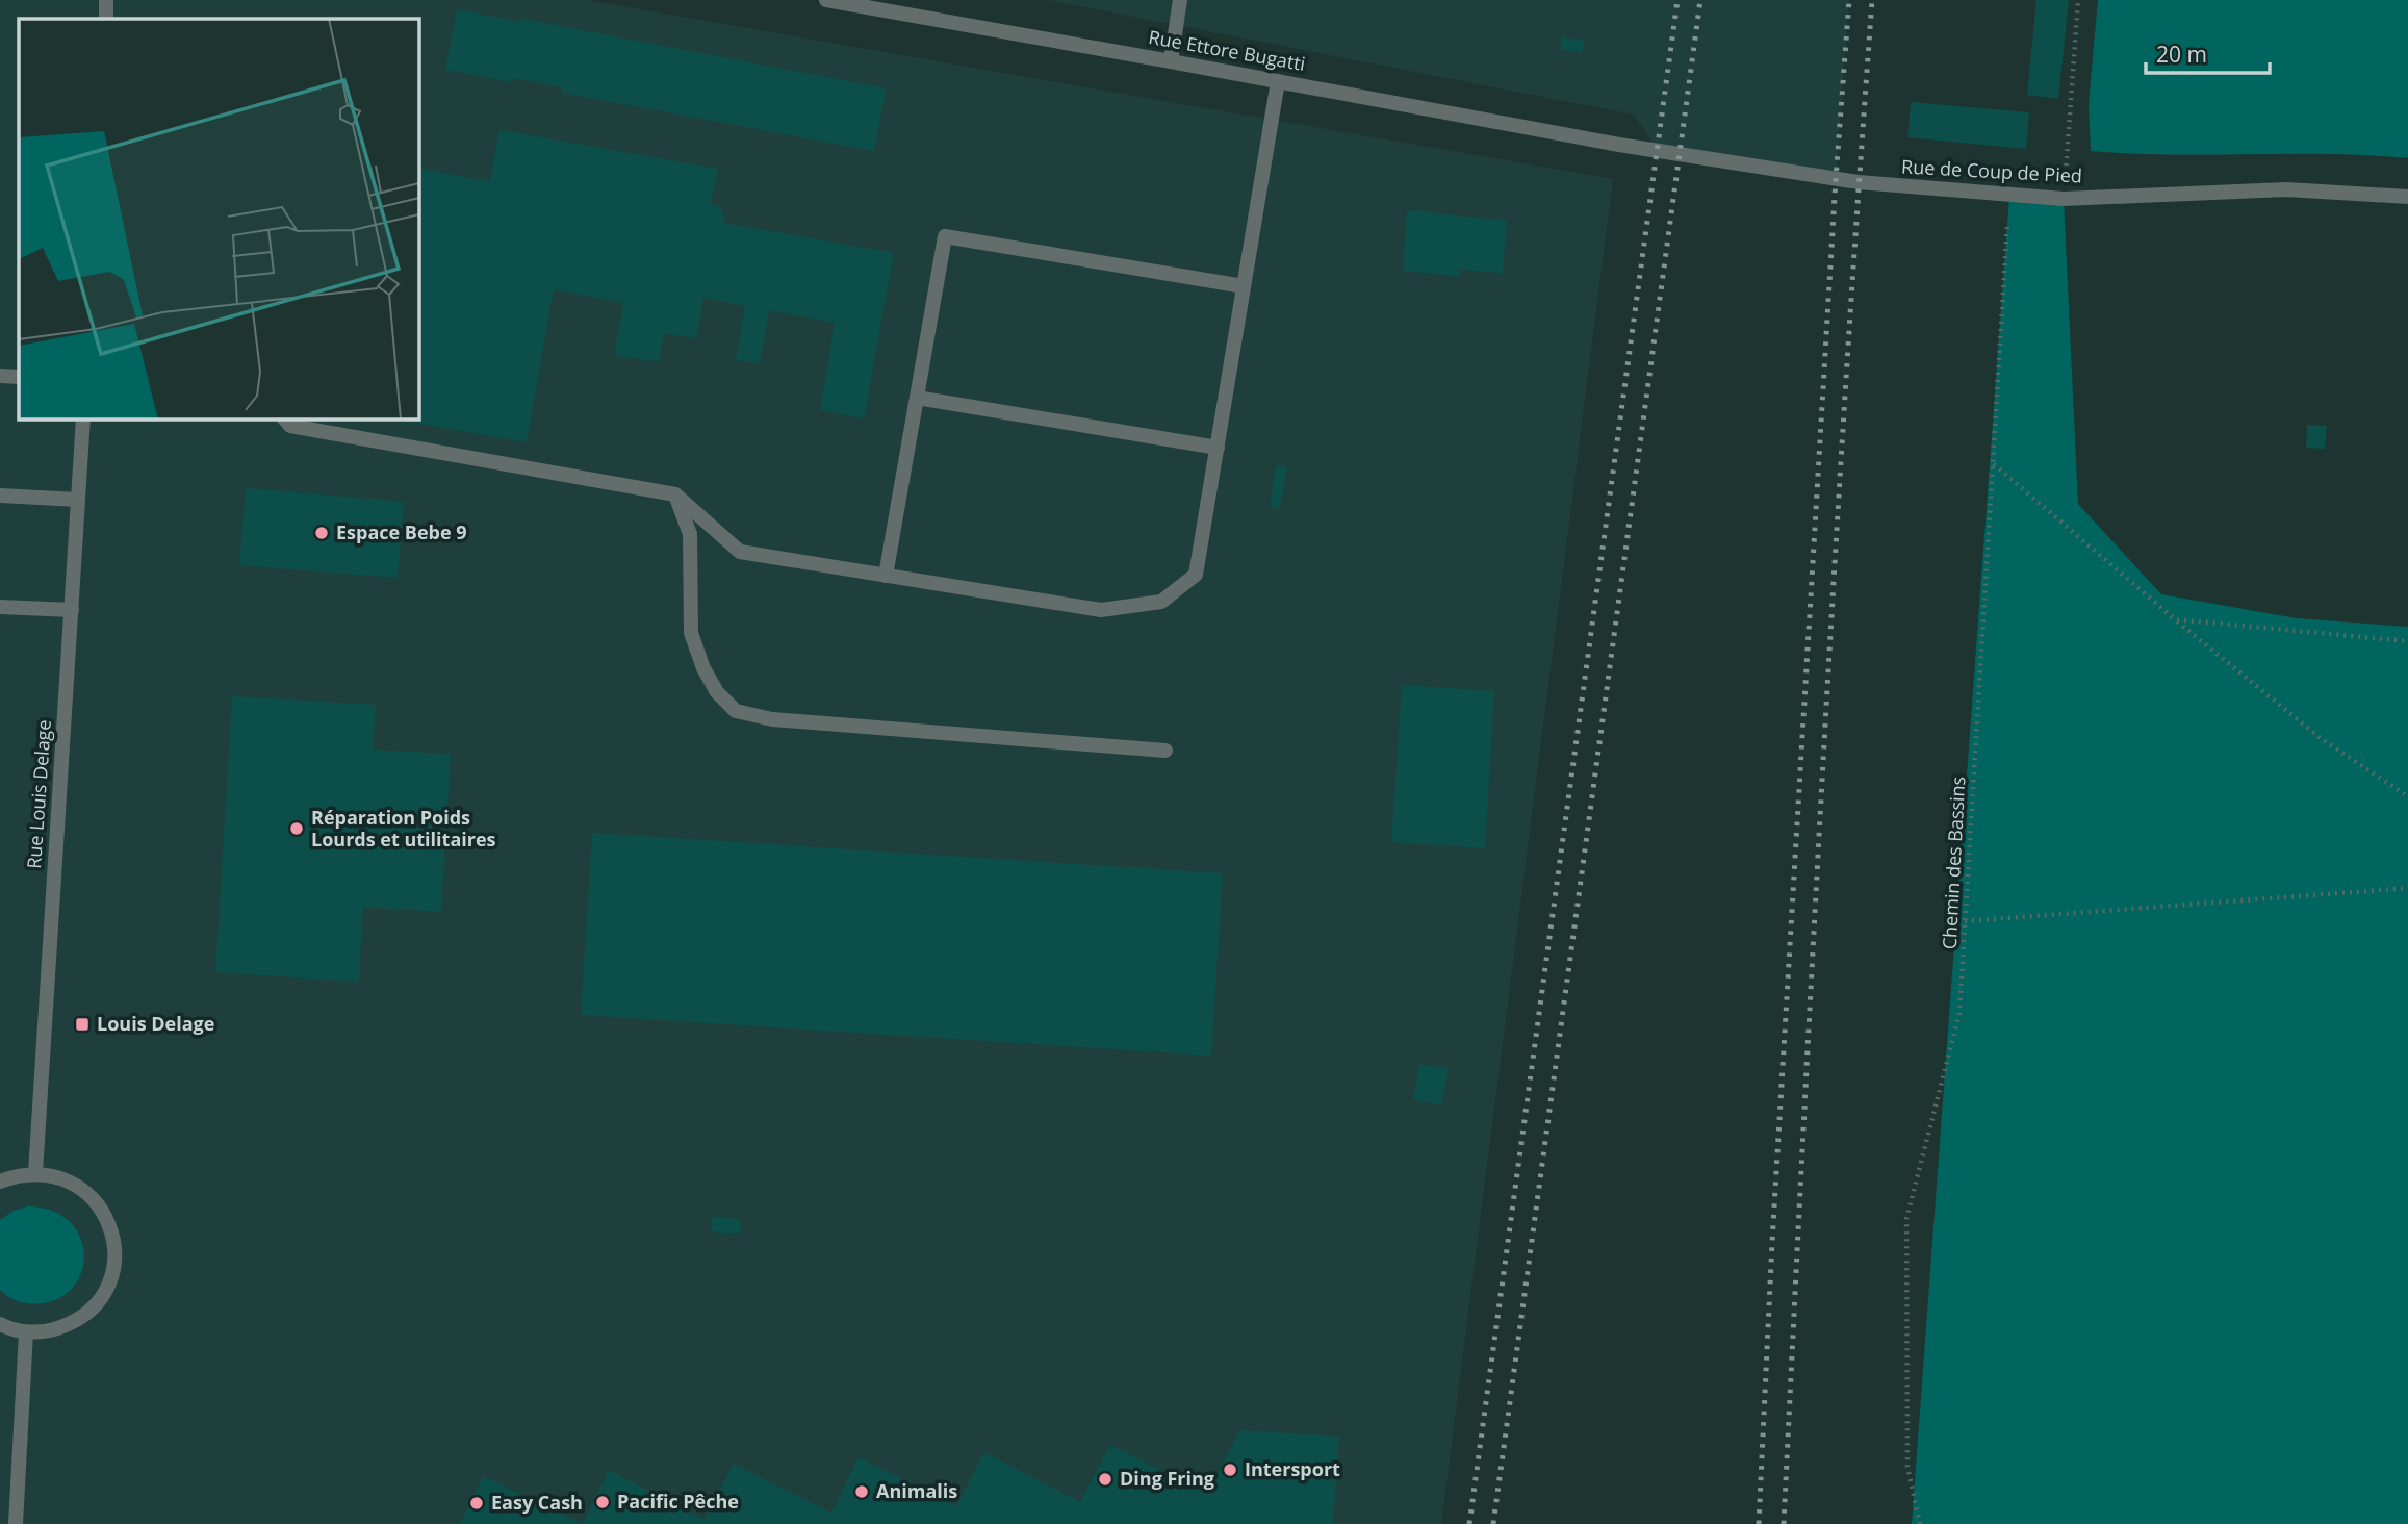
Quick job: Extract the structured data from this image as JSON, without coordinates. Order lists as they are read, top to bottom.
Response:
{
  "streets": {
    "street": ["Rue Ettore Bugatti", "Rue de Coup de Pied", "Rue Louis Delage"],
    "path": ["Chemin des Bassins"]
  },
  "crossings": [
    ["Rue Ettore Bugatti", "Rue de Coup de Pied"],
    ["Rue de Coup de Pied", "Chemin des Bassins"]
  ],
  "places": {
    "other": [
      "Espace Bebe 9",
      "Réparation Poids Lourds et utilitaires",
      "Intersport",
      "Ding Fring",
      "Animalis",
      "Pacific Pêche",
      "Easy Cash"
    ],
    "transit": ["Louis Delage"]
  },
  "scale_bar": "20 m"
}
